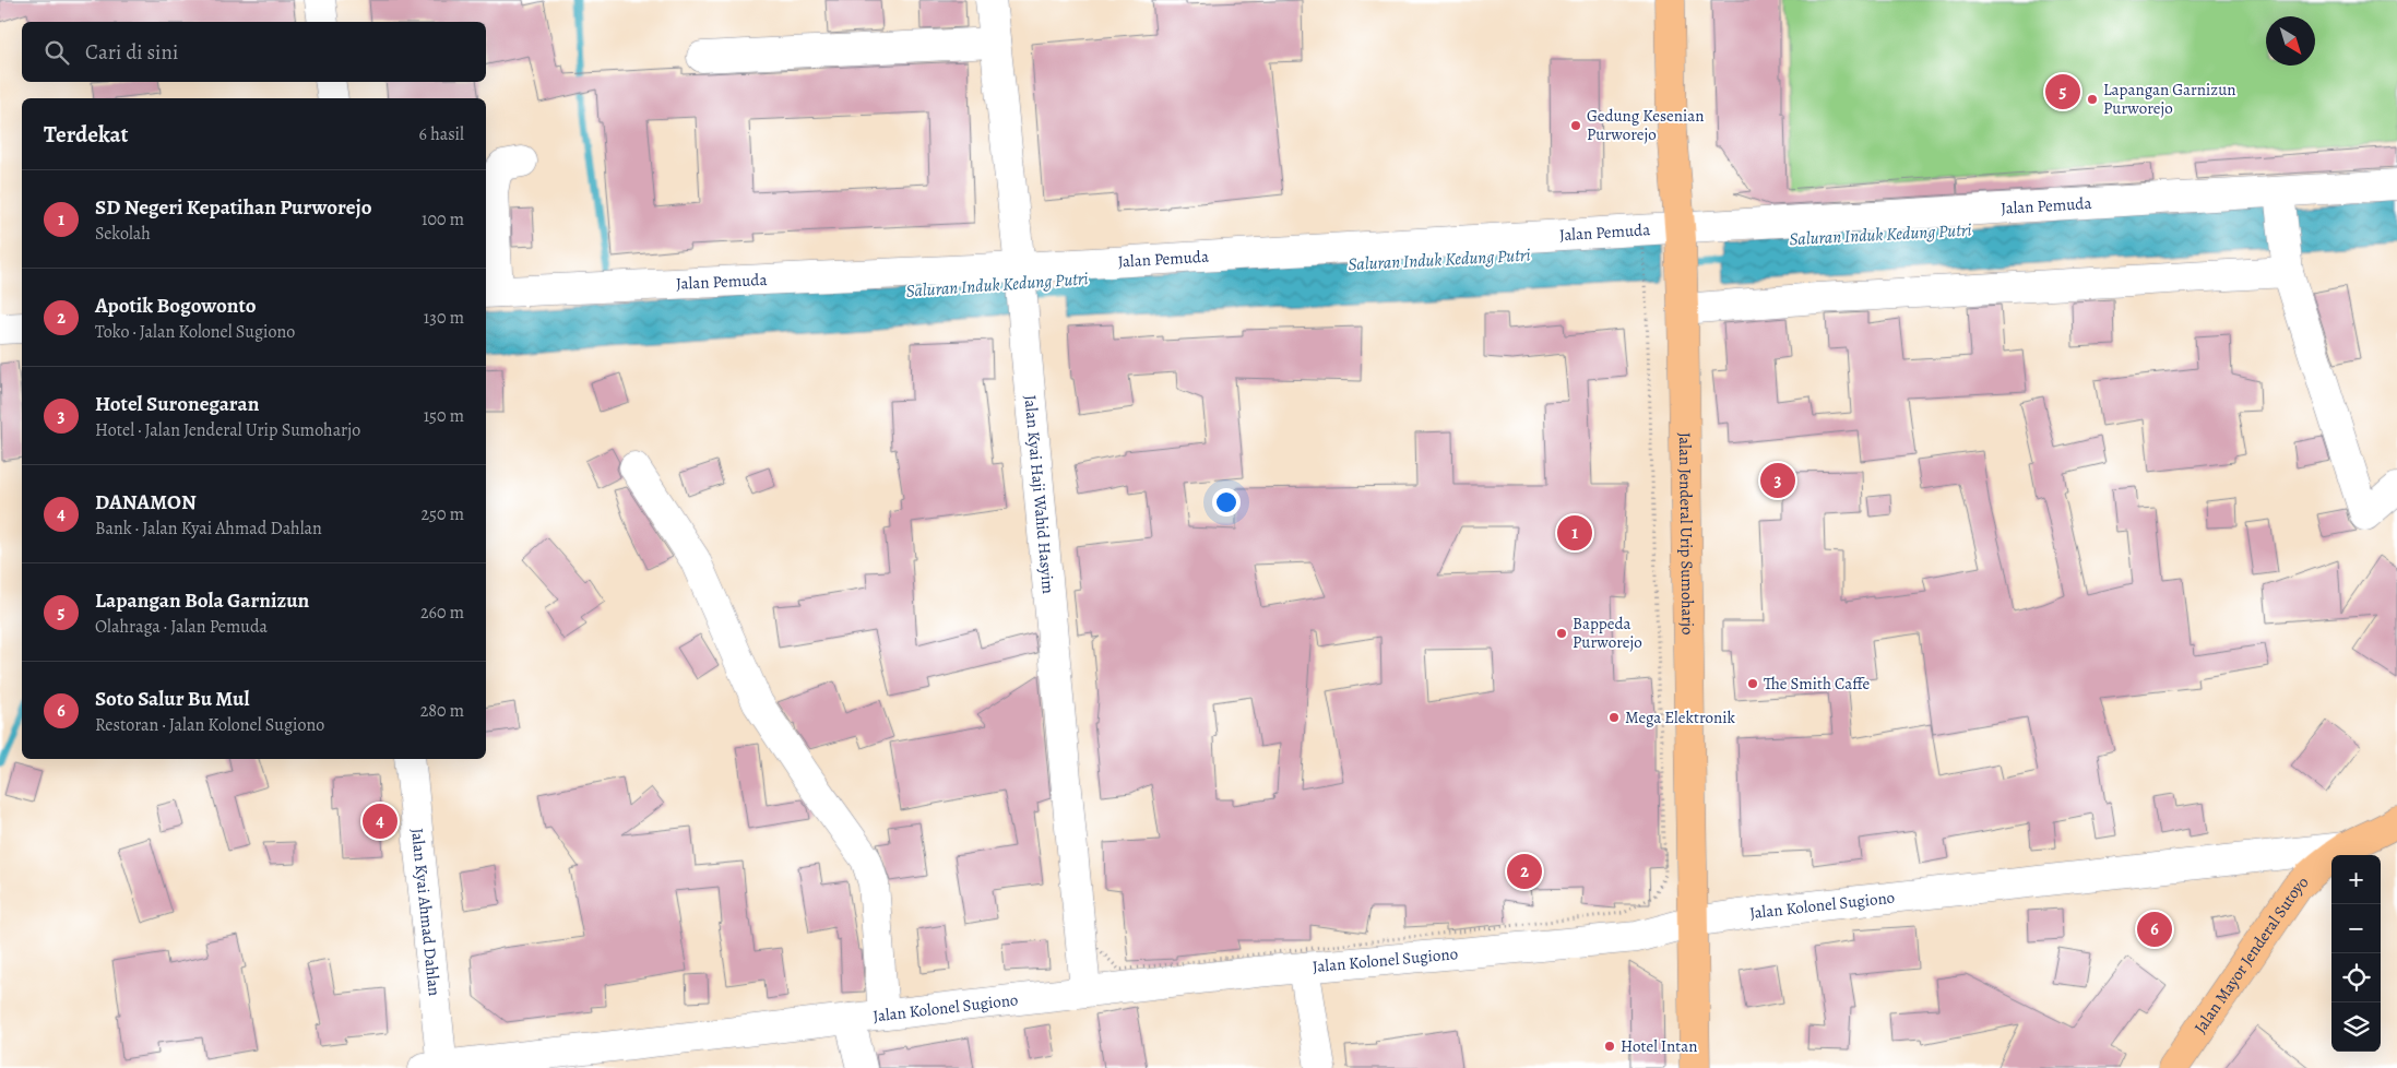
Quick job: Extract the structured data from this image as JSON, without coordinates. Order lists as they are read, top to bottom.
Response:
{
  "streets": {
    "main road": ["Jalan Jenderal Urip Sumoharjo", "Jalan Mayor Jenderal Sutoyo"],
    "street": [
      "Jalan Pemuda",
      "Jalan Kyai Haji Wahid Hasyim",
      "Jalan Kolonel Sugiono",
      "Jalan Kyai Ahmad Dahlan"
    ]
  },
  "crossings": [
    ["Jalan Pemuda", "Jalan Kyai Haji Wahid Hasyim"],
    ["Jalan Pemuda", "Jalan Jenderal Urip Sumoharjo"],
    ["Jalan Kyai Haji Wahid Hasyim", "Jalan Kolonel Sugiono"],
    ["Jalan Jenderal Urip Sumoharjo", "Jalan Kolonel Sugiono"],
    ["Jalan Kolonel Sugiono", "Jalan Kyai Ahmad Dahlan"],
    ["Jalan Kolonel Sugiono", "Jalan Mayor Jenderal Sutoyo"]
  ],
  "water": ["Saluran Induk Kedung Putri"],
  "places": [
    "Lapangan Garnizun Purworejo",
    "Gedung Kesenian Purworejo",
    "Bappeda Purworejo",
    "The Smith Caffe",
    "Mega Elektronik",
    "Hotel Intan"
  ],
  "north": "bottom right",
  "page": {
    "search": "Cari di sini",
    "pins": [
      "5",
      "3",
      "1",
      "4",
      "2",
      "6"
    ],
    "heading": ["Terdekat", "6 hasil"],
    "list": [
      {
        "mark": "1",
        "name": "SD Negeri Kepatihan Purworejo",
        "note": "Sekolah",
        "value": "100 m"
      },
      {
        "mark": "2",
        "name": "Apotik Bogowonto",
        "note": "Toko · Jalan Kolonel Sugiono",
        "value": "130 m"
      },
      {
        "mark": "3",
        "name": "Hotel Suronegaran",
        "note": "Hotel · Jalan Jenderal Urip Sumoharjo",
        "value": "150 m"
      },
      {
        "mark": "4",
        "name": "DANAMON",
        "note": "Bank · Jalan Kyai Ahmad Dahlan",
        "value": "250 m"
      },
      {
        "mark": "5",
        "name": "Lapangan Bola Garnizun",
        "note": "Olahraga · Jalan Pemuda",
        "value": "260 m"
      },
      {
        "mark": "6",
        "name": "Soto Salur Bu Mul",
        "note": "Restoran · Jalan Kolonel Sugiono",
        "value": "280 m"
      }
    ],
    "map_buttons": ["+", "−"]
  }
}
